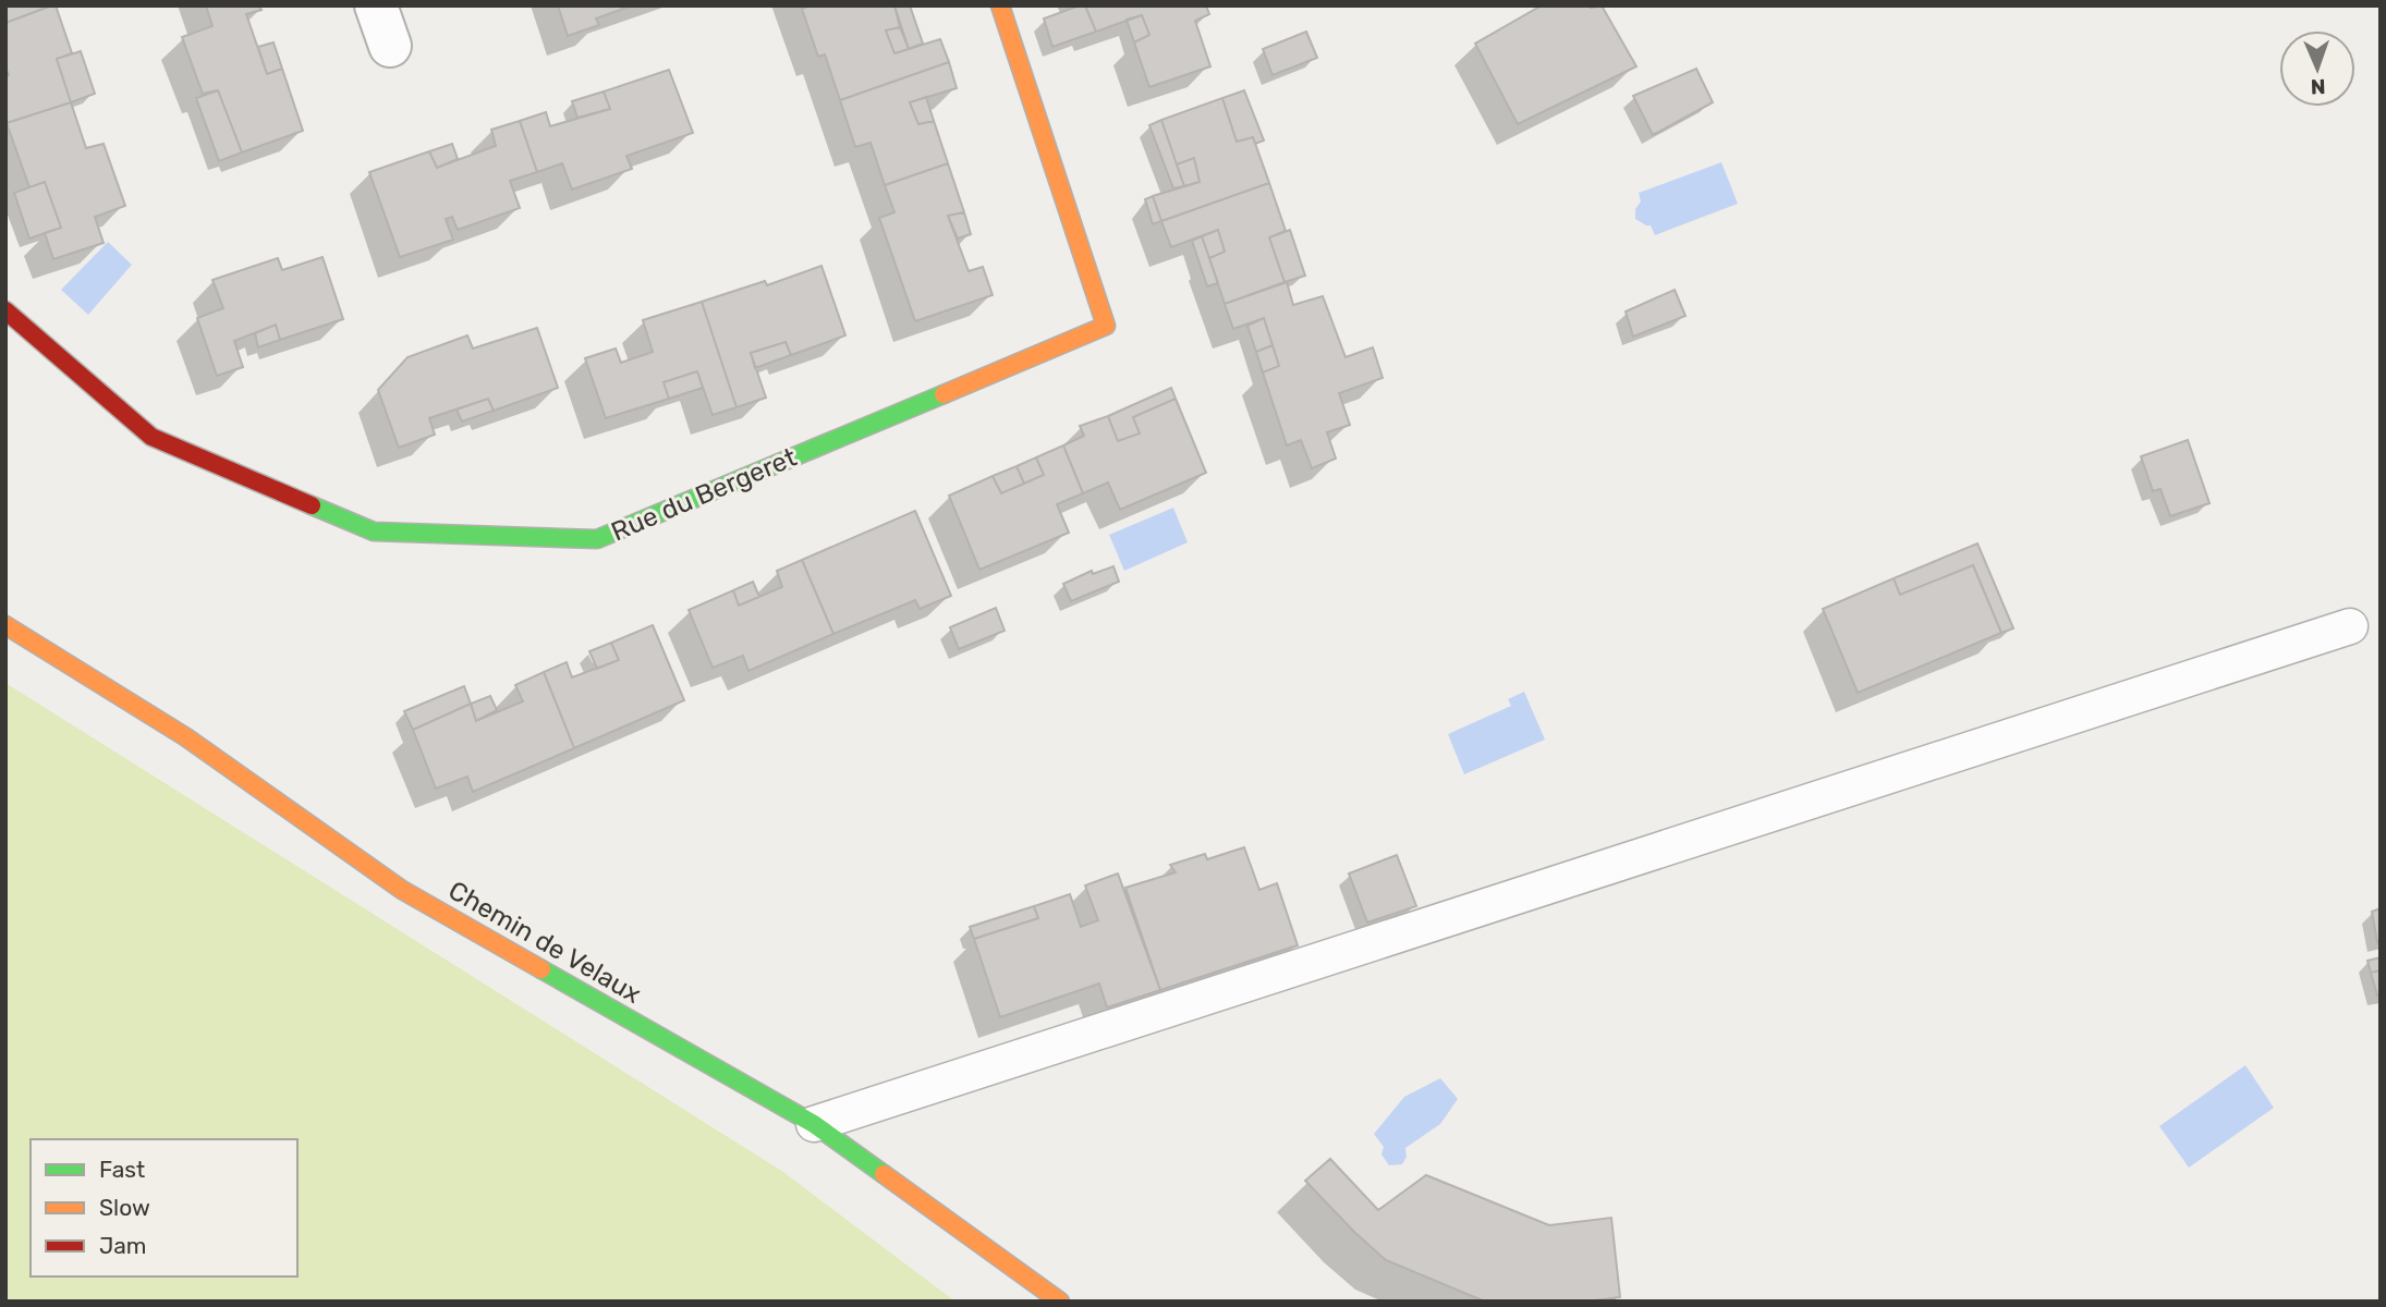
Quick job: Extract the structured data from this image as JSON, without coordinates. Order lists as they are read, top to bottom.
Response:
{
  "streets": {
    "street": ["Rue du Bergeret", "Chemin de Velaux"]
  },
  "legend": ["Fast", "Slow", "Jam"],
  "north": "bottom"
}
